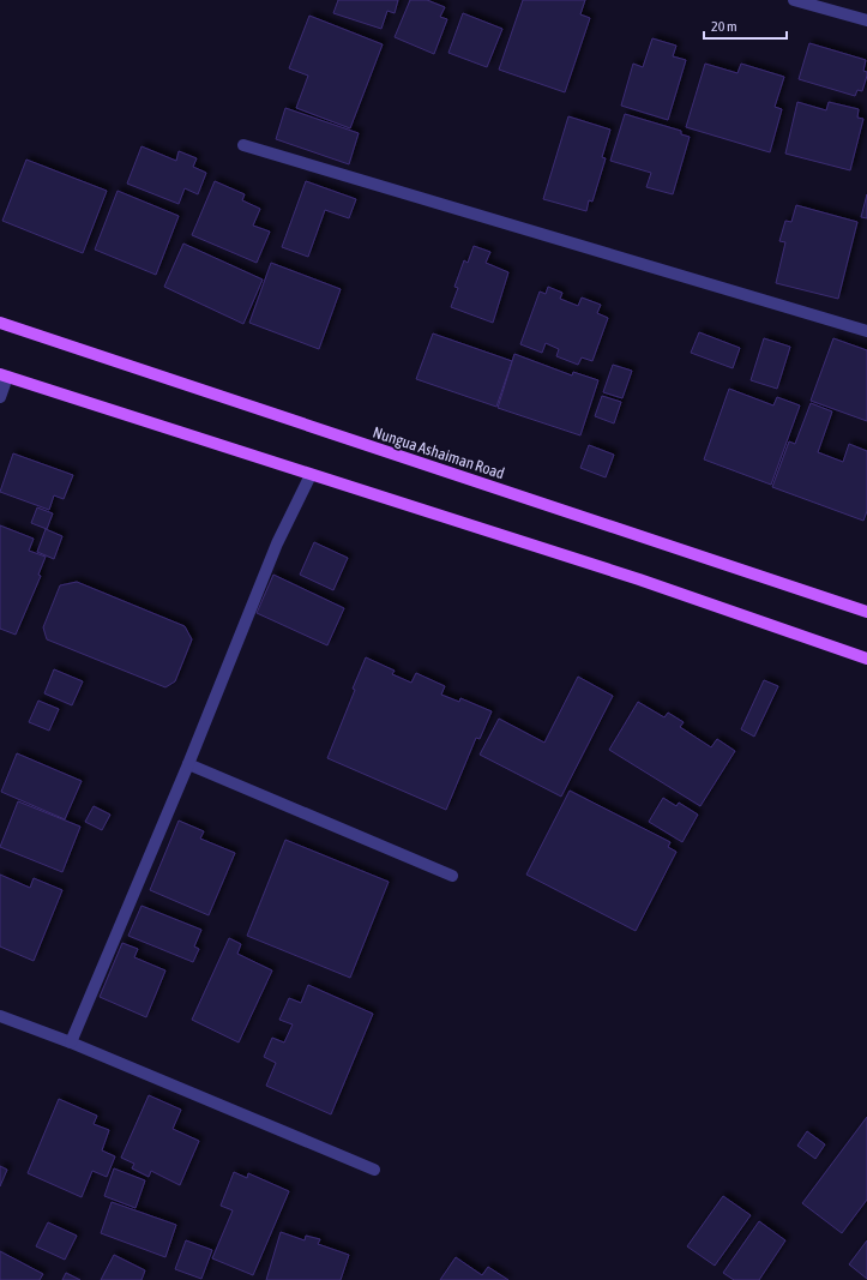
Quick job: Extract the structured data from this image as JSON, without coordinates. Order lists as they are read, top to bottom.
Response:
{
  "streets": {
    "main road": ["Nungua Ashaiman Road"]
  },
  "scale_bar": "20 m"
}
